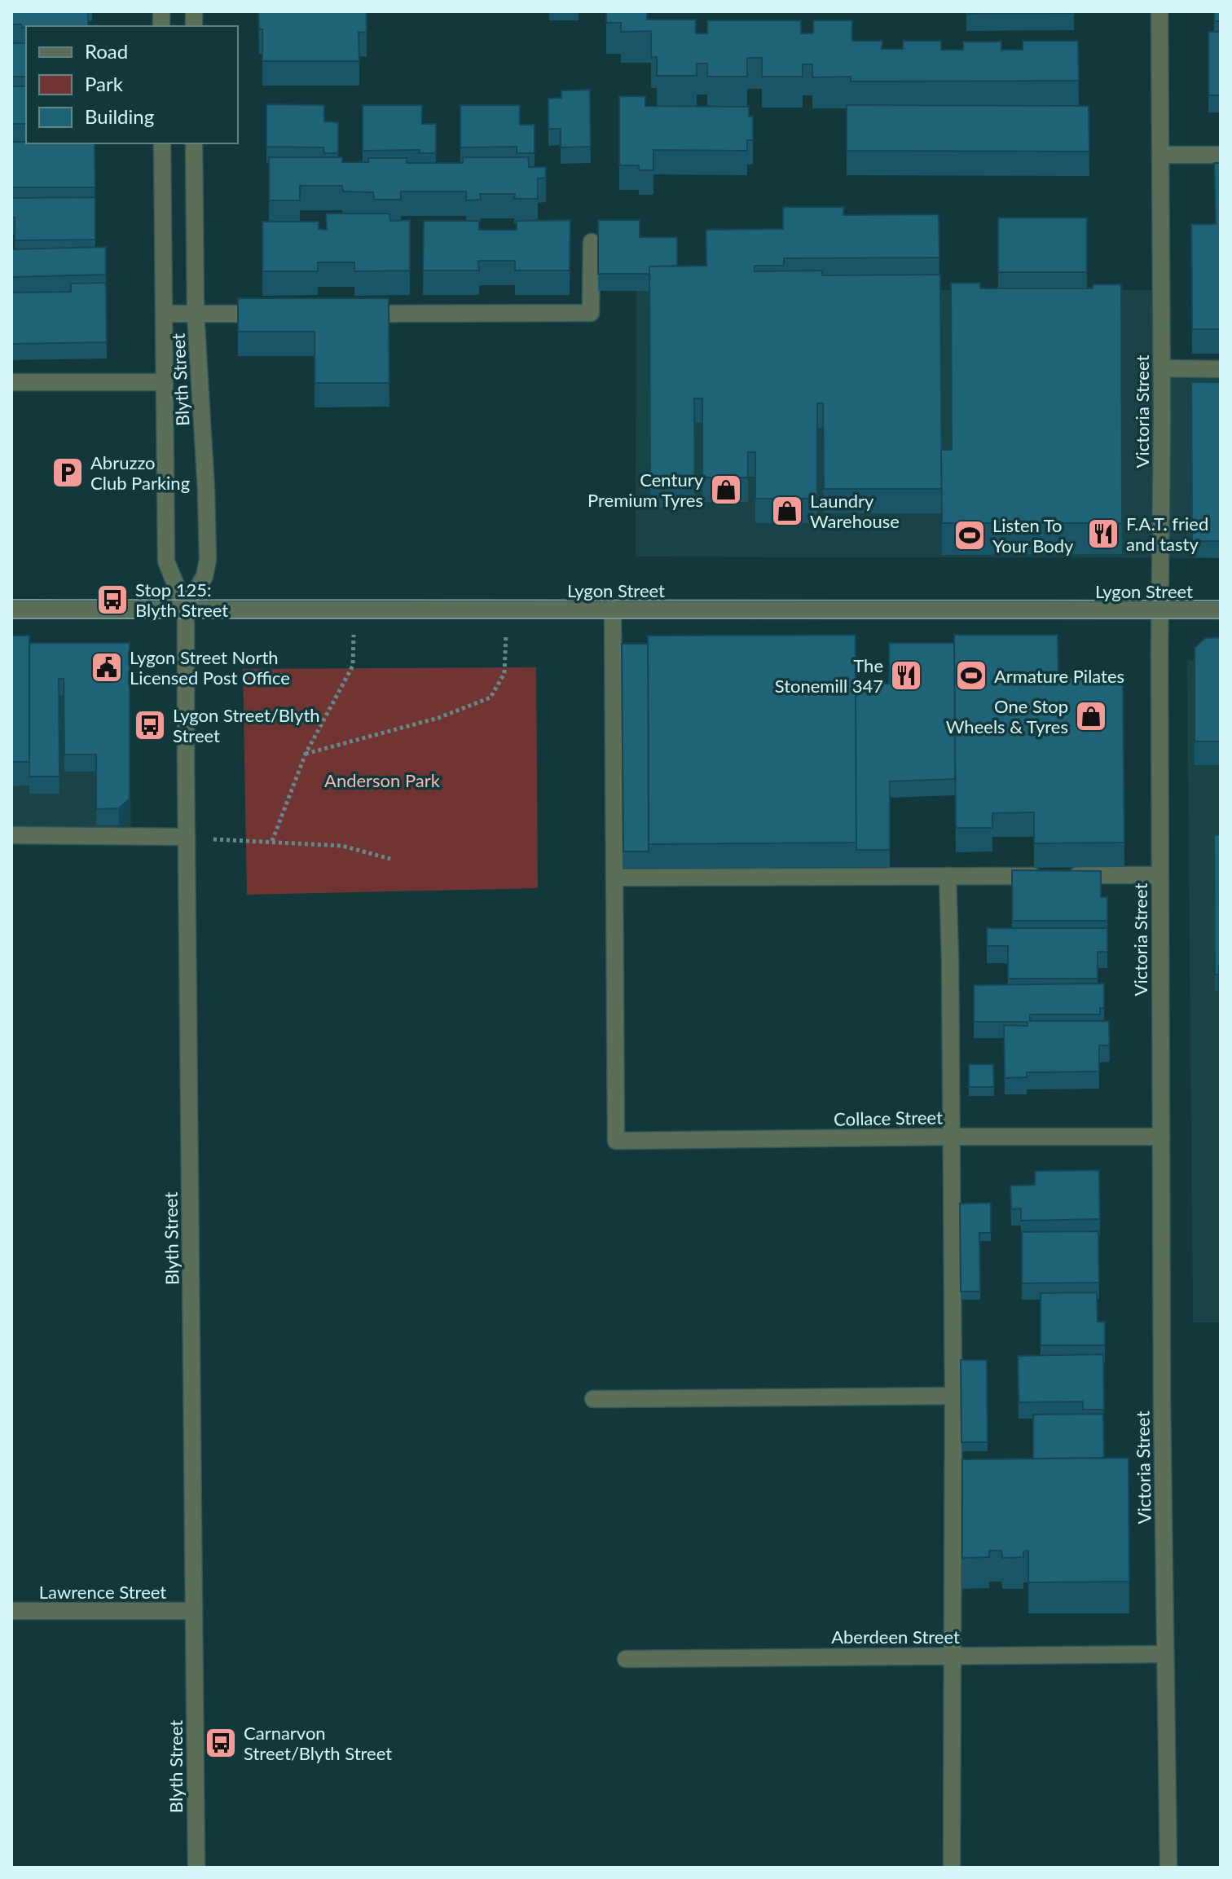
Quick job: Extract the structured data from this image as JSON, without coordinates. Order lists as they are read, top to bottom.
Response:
{
  "streets": {
    "street": [
      "Blyth Street",
      "Victoria Street",
      "Lygon Street",
      "Collace Street",
      "Lawrence Street",
      "Aberdeen Street"
    ]
  },
  "crossings": [
    ["Blyth Street", "Lygon Street"],
    ["Blyth Street", "Lawrence Street"],
    ["Victoria Street", "Lygon Street"],
    ["Victoria Street", "Collace Street"],
    ["Victoria Street", "Aberdeen Street"]
  ],
  "parks": ["Anderson Park"],
  "places": {
    "parking": ["Abruzzo Club Parking"],
    "shop": ["Century Premium Tyres", "Laundry Warehouse", "One Stop Wheels & Tyres"],
    "restaurant": ["F.A.T. fried and tasty", "The Stonemill 347"],
    "sports": ["Listen To Your Body", "Armature Pilates"],
    "bus stop": ["Stop 125: Blyth Street", "Lygon Street/Blyth Street", "Carnarvon Street/Blyth Street"],
    "public building": ["Lygon Street North Licensed Post Office"]
  },
  "legend": ["Road", "Park", "Building"]
}
